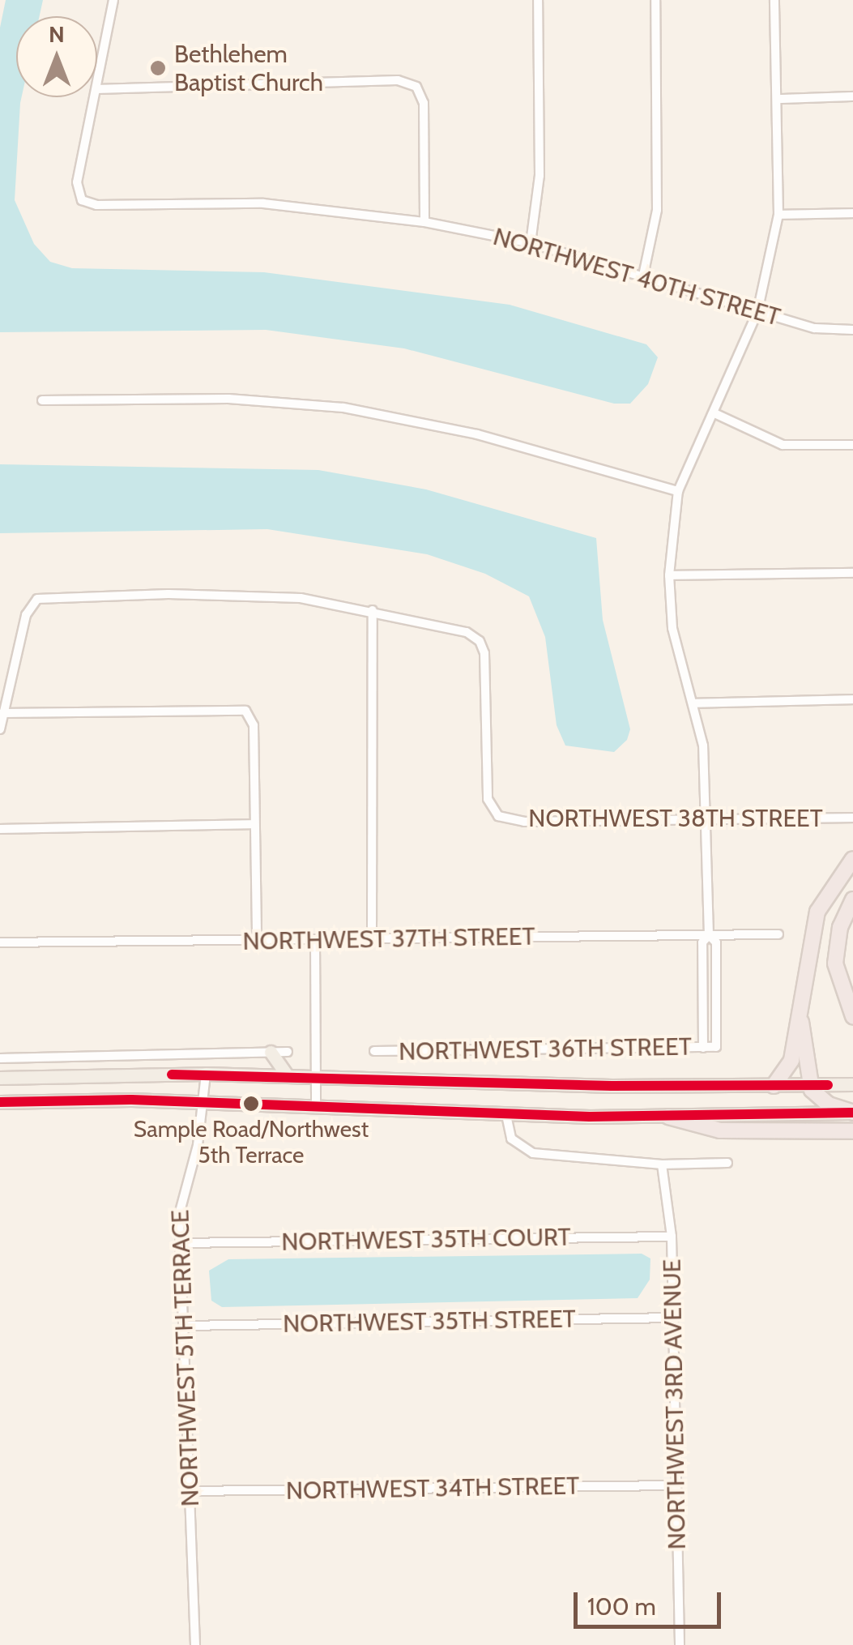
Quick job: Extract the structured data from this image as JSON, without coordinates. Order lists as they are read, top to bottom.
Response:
{
  "streets": {
    "street": [
      "NORTHWEST 40TH STREET",
      "NORTHWEST 38TH STREET",
      "NORTHWEST 37TH STREET",
      "NORTHWEST 36TH STREET",
      "NORTHWEST 35TH COURT",
      "NORTHWEST 35TH STREET",
      "NORTHWEST 5TH TERRACE",
      "NORTHWEST 3RD AVENUE",
      "NORTHWEST 34TH STREET"
    ]
  },
  "crossings": [
    ["NORTHWEST 37TH STREET", "NORTHWEST 36TH STREET"],
    ["NORTHWEST 35TH COURT", "NORTHWEST 5TH TERRACE"],
    ["NORTHWEST 35TH COURT", "NORTHWEST 3RD AVENUE"],
    ["NORTHWEST 35TH STREET", "NORTHWEST 5TH TERRACE"],
    ["NORTHWEST 35TH STREET", "NORTHWEST 3RD AVENUE"],
    ["NORTHWEST 5TH TERRACE", "NORTHWEST 34TH STREET"],
    ["NORTHWEST 3RD AVENUE", "NORTHWEST 34TH STREET"]
  ],
  "places": ["Bethlehem Baptist Church", "Sample Road/Northwest 5th Terrace"],
  "scale_bar": "100 m",
  "north": "top"
}
